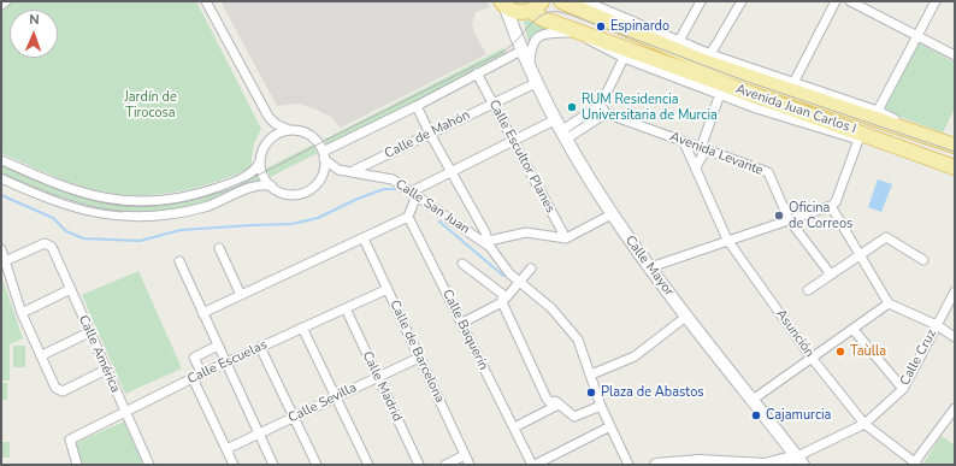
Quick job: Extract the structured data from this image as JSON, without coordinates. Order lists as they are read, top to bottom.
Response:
{
  "streets": {
    "main road": ["Avenida Juan Carlos I", "Calle Mayor"],
    "street": [
      "Calle de Mahón",
      "Avenida Levante",
      "Calle Escultor Planes",
      "Calle San Juan",
      "Calle Baquerín",
      "Asunción",
      "Calle de Barcelona",
      "Calle América",
      "Calle Cruz",
      "Calle Escuelas",
      "Calle Madrid",
      "Calle Sevilla"
    ]
  },
  "crossings": [
    ["Avenida Juan Carlos I", "Calle Mayor"],
    ["Calle de Mahón", "Calle Escultor Planes"],
    ["Calle de Mahón", "Calle San Juan"],
    ["Calle de Mahón", "Calle Mayor"],
    ["Avenida Levante", "Asunción"],
    ["Calle Mayor", "Calle Cruz"],
    ["Asunción", "Calle Cruz"],
    ["Calle de Barcelona", "Calle Escuelas"],
    ["Calle de Barcelona", "Calle Sevilla"],
    ["Calle América", "Calle Escuelas"],
    ["Calle Escuelas", "Calle Madrid"],
    ["Calle Madrid", "Calle Sevilla"]
  ],
  "parks": ["Jardín de Tirocosa"],
  "places": [
    "Espinardo",
    "RUM Residencia Universitaria de Murcia",
    "Oficina de Correos",
    "Taùlla",
    "Plaza de Abastos",
    "Cajamurcia"
  ],
  "north": "top"
}
